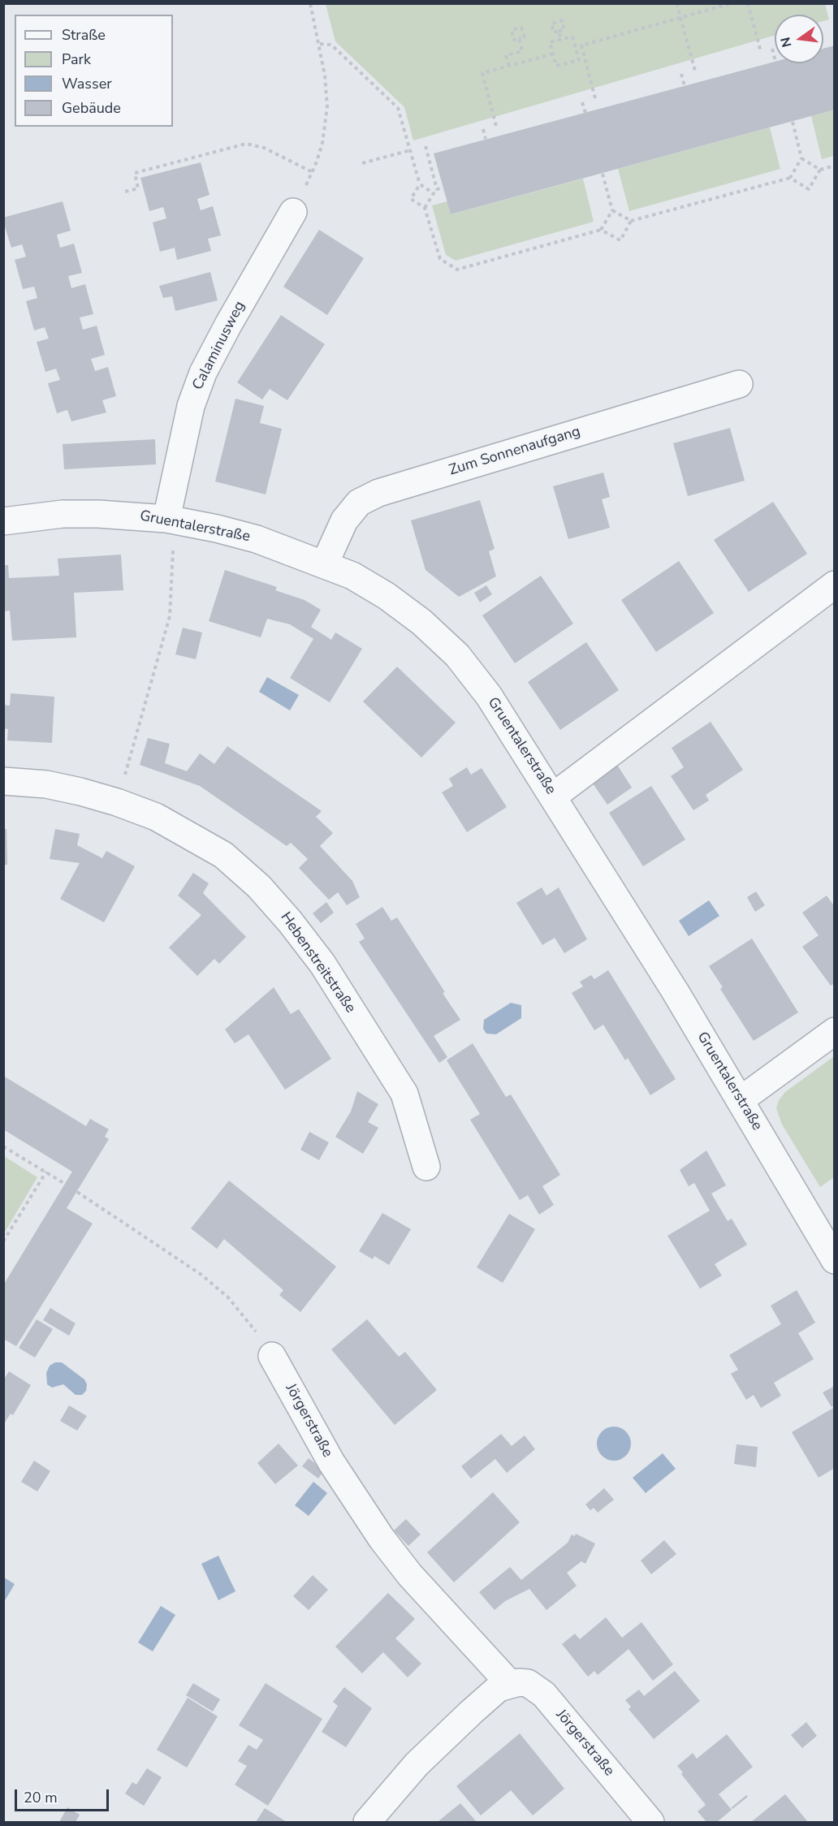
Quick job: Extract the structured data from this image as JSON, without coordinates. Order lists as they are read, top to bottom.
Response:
{
  "streets": {
    "street": [
      "Calaminusweg",
      "Zum Sonnenaufgang",
      "Gruentalerstraße",
      "Hebenstreitstraße",
      "Jörgerstraße"
    ]
  },
  "crossings": [
    ["Calaminusweg", "Gruentalerstraße"],
    ["Zum Sonnenaufgang", "Gruentalerstraße"]
  ],
  "legend": [
    "Straße",
    "Park",
    "Wasser",
    "Gebäude"
  ],
  "scale_bar": "20 m",
  "north": "left"
}
